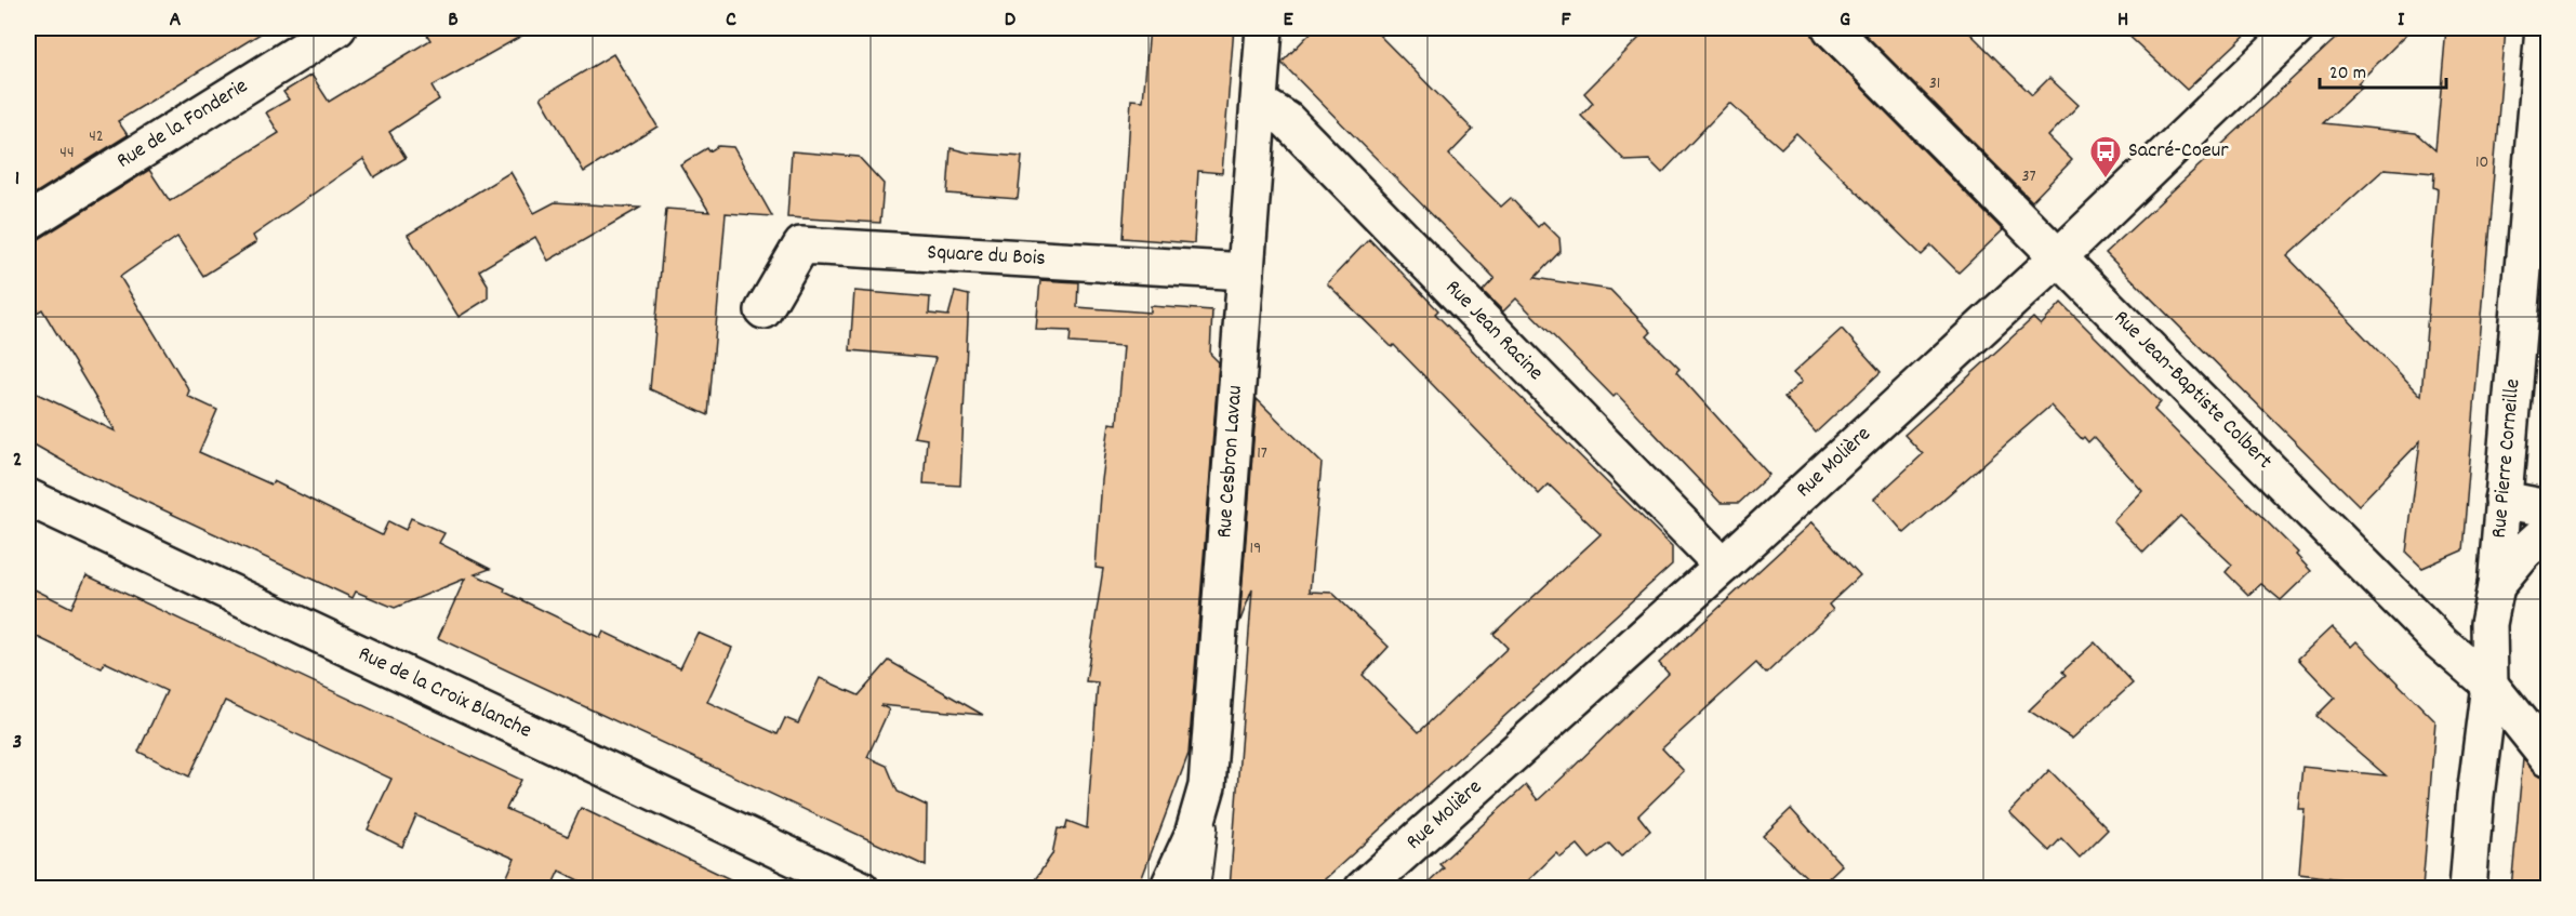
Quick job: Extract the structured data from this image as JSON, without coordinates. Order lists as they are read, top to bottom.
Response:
{
  "streets": {
    "street": [
      "Rue de la Fonderie",
      "Square du Bois",
      "Rue Jean Racine",
      "Rue Jean-Baptiste Colbert",
      "Rue Pierre Corneille",
      "Rue Cesbron Lavau",
      "Rue Molière",
      "Rue de la Croix Blanche"
    ]
  },
  "crossings": [
    ["Square du Bois", "Rue Cesbron Lavau"],
    ["Rue Jean Racine", "Rue Cesbron Lavau"],
    ["Rue Jean Racine", "Rue Molière"],
    ["Rue Jean-Baptiste Colbert", "Rue Pierre Corneille"],
    ["Rue Jean-Baptiste Colbert", "Rue Molière"]
  ],
  "places": {
    "bus stop": ["Sacré-Coeur"]
  },
  "house_numbers": [
    "31",
    "42",
    "44",
    "10",
    "37",
    "17",
    "19"
  ],
  "scale_bar": "20 m",
  "grid": {
    "columns": [
      "A",
      "B",
      "C",
      "D",
      "E",
      "F",
      "G",
      "H",
      "I"
    ],
    "rows": ["1", "2", "3"]
  }
}
